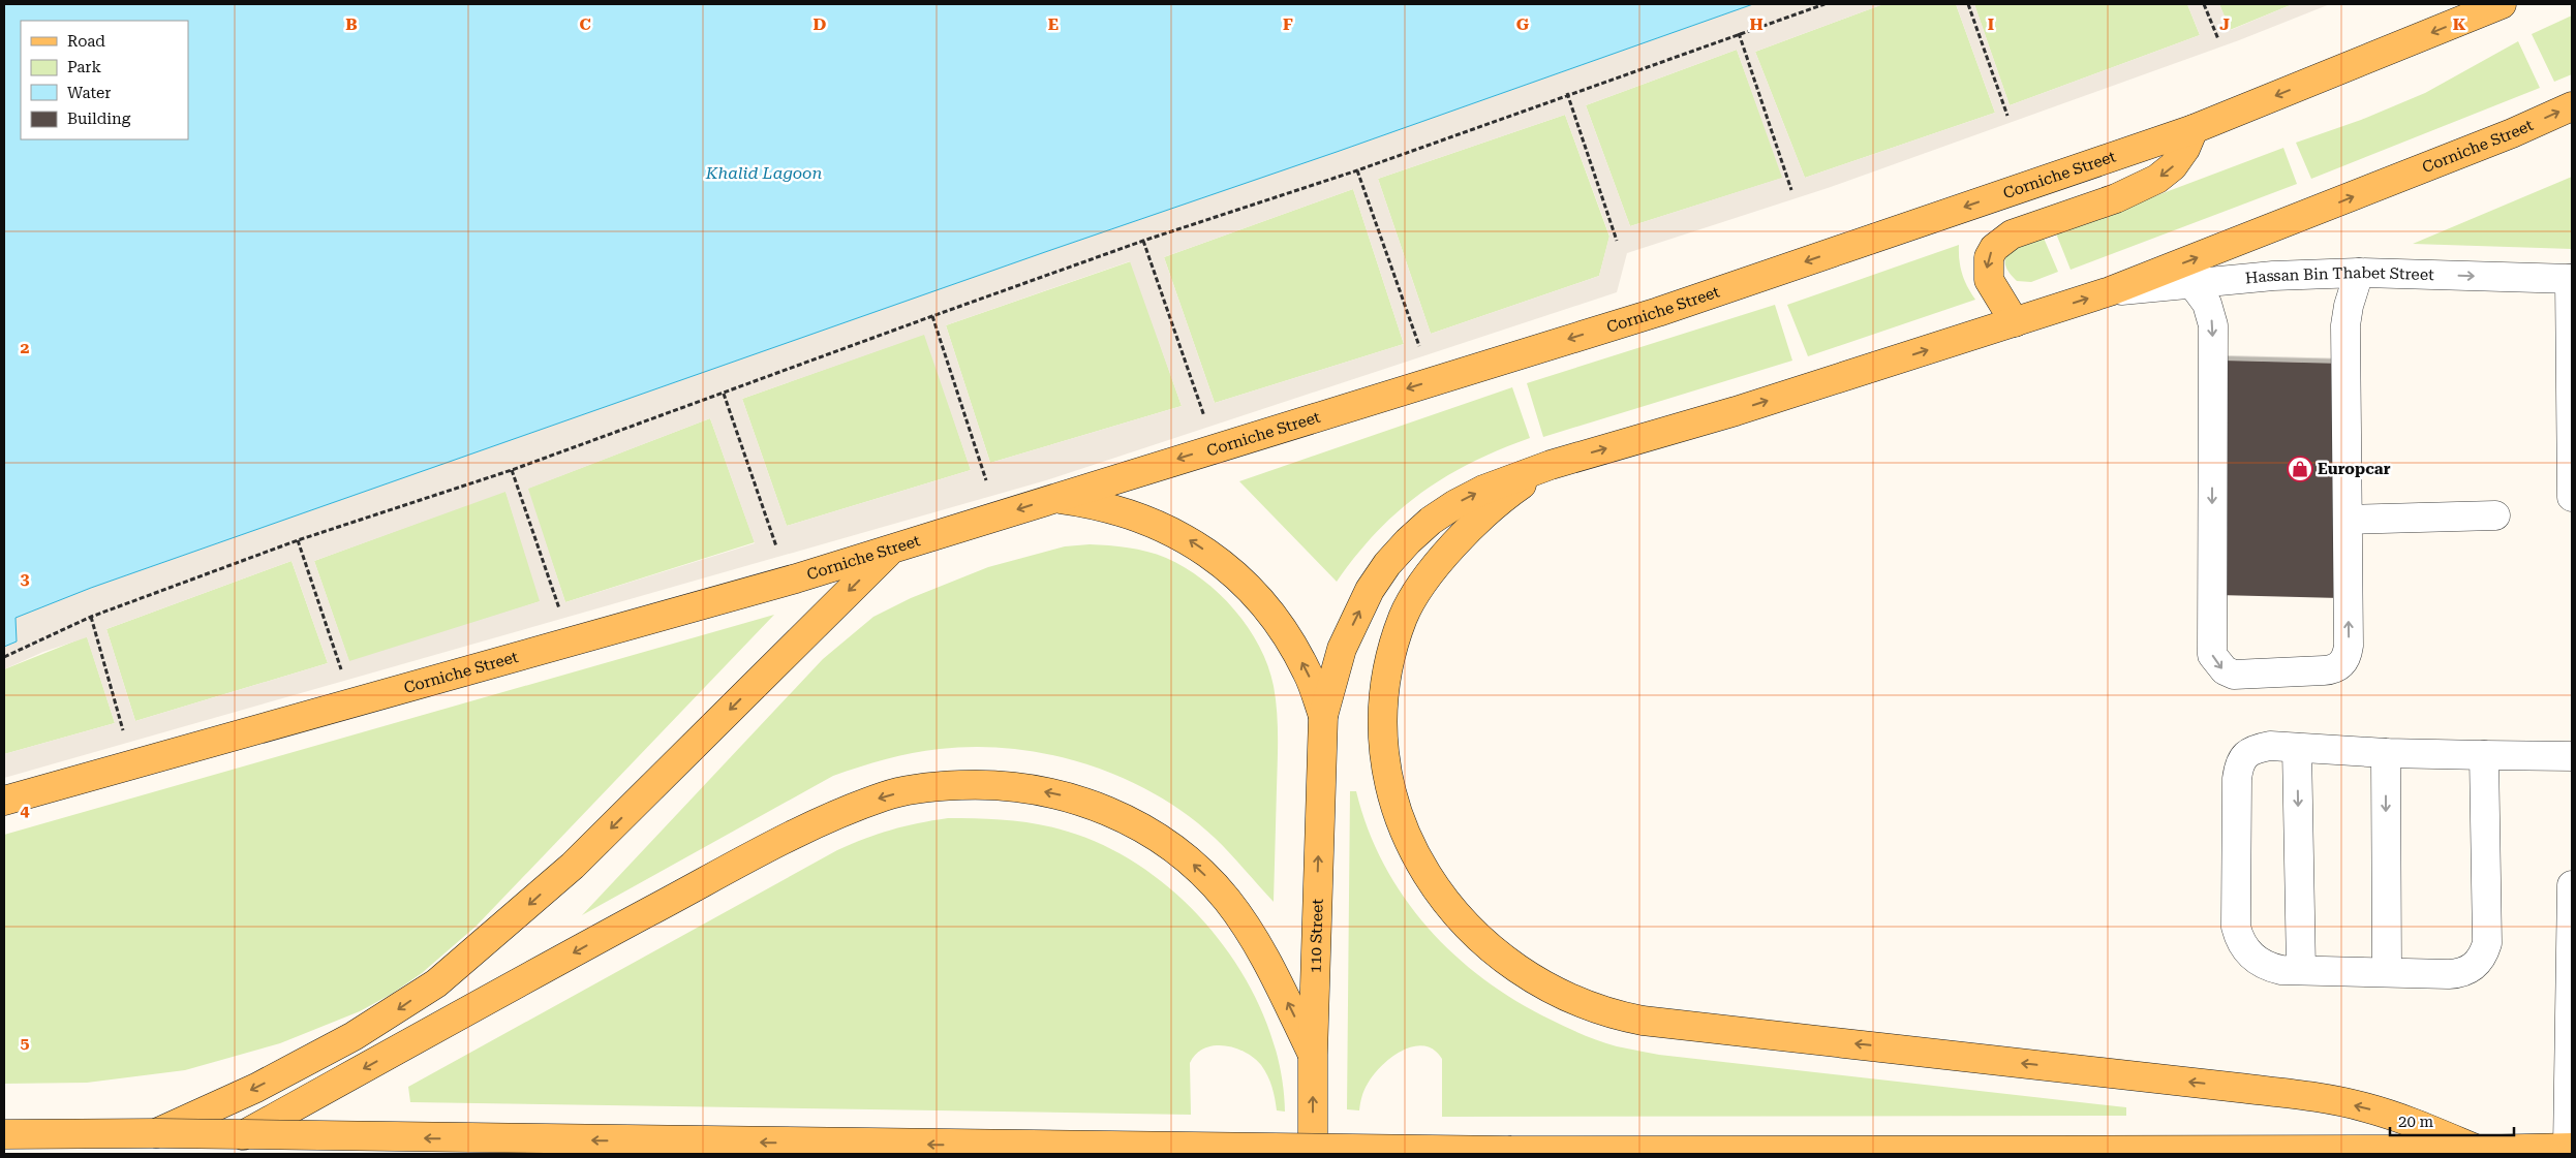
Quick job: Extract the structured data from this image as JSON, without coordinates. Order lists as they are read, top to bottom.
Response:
{
  "streets": {
    "main road": ["Corniche Street", "110 Street"],
    "street": ["Hassan Bin Thabet Street"]
  },
  "crossings": [
    ["Corniche Street", "Hassan Bin Thabet Street"],
    ["Corniche Street", "110 Street"]
  ],
  "one_way": ["110 Street"],
  "water": ["Khalid Lagoon"],
  "places": {
    "shop": ["Europcar"]
  },
  "legend": [
    "Road",
    "Park",
    "Water",
    "Building"
  ],
  "scale_bar": "20 m",
  "grid": {
    "columns": [
      "B",
      "C",
      "D",
      "E",
      "F",
      "G",
      "H",
      "I",
      "J",
      "K"
    ],
    "rows": [
      "2",
      "3",
      "4",
      "5"
    ]
  }
}
